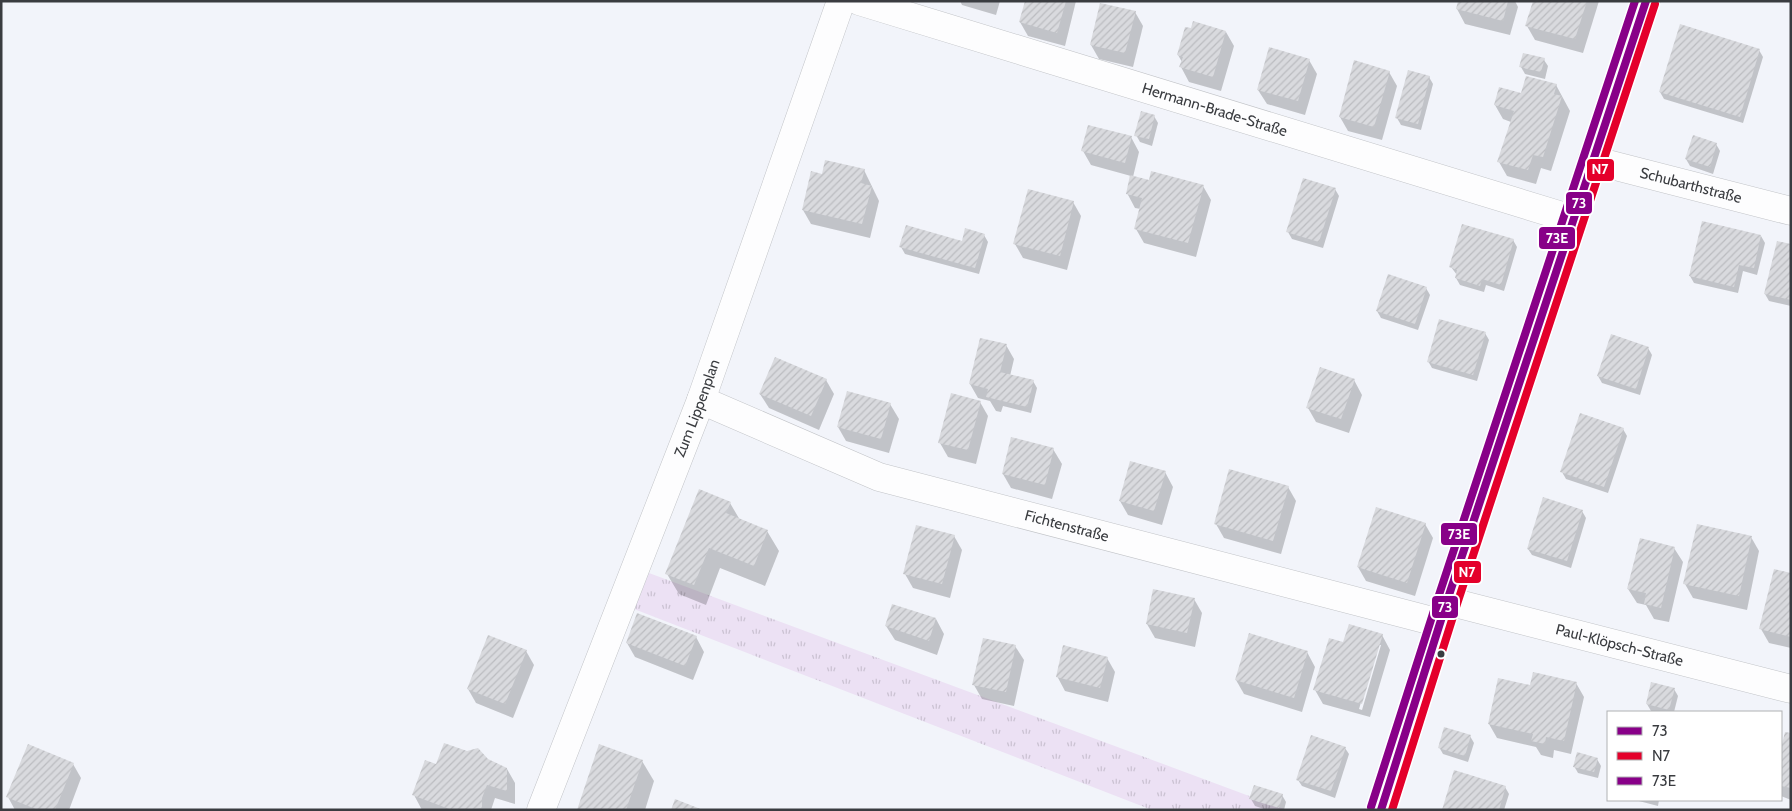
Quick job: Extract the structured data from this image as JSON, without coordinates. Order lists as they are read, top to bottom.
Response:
{
  "streets": {
    "street": [
      "Hermann-Brade-Straße",
      "Schubarthstraße",
      "Zum Lippenplan",
      "Fichtenstraße",
      "Paul-Klöpsch-Straße"
    ]
  },
  "crossings": [
    ["Zum Lippenplan", "Fichtenstraße"],
    ["Fichtenstraße", "Paul-Klöpsch-Straße"]
  ],
  "lines": ["transit line 73", "transit line 73E", "transit line N7"],
  "legend": ["73", "N7", "73E"]
}
